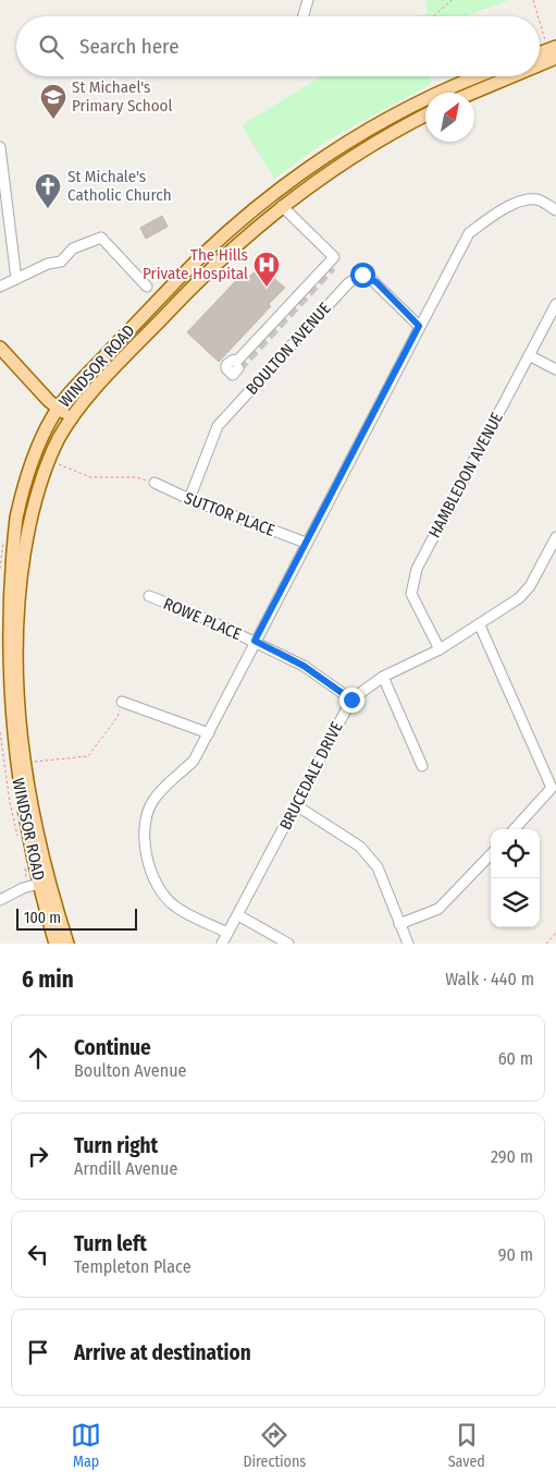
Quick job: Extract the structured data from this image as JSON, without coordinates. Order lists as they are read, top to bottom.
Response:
{
  "streets": {
    "main road": ["WINDSOR ROAD"],
    "street": [
      "BOULTON AVENUE",
      "HAMBLEDON AVENUE",
      "SUTTOR PLACE",
      "ROWE PLACE",
      "BRUCEDALE DRIVE"
    ]
  },
  "crossings": [
    ["BOULTON AVENUE", "SUTTOR PLACE"],
    ["HAMBLEDON AVENUE", "BRUCEDALE DRIVE"],
    ["ROWE PLACE", "BRUCEDALE DRIVE"]
  ],
  "places": {
    "school or university": ["St Michael's Primary School"],
    "church": ["St Michale's Catholic Church"],
    "hospital": ["The Hills Private Hospital"]
  },
  "scale_bar": "100 m",
  "north": "top right",
  "page": {
    "search": "Search here",
    "scale": "100 m",
    "heading": ["6 min", "Walk · 440 m"],
    "list": [
      ["Continue", "Boulton Avenue", "60 m"],
      ["Turn right", "Arndill Avenue", "290 m"],
      ["Turn left", "Templeton Place", "90 m"],
      "Arrive at destination"
    ],
    "nav": ["Map", "Directions", "Saved"]
  }
}
